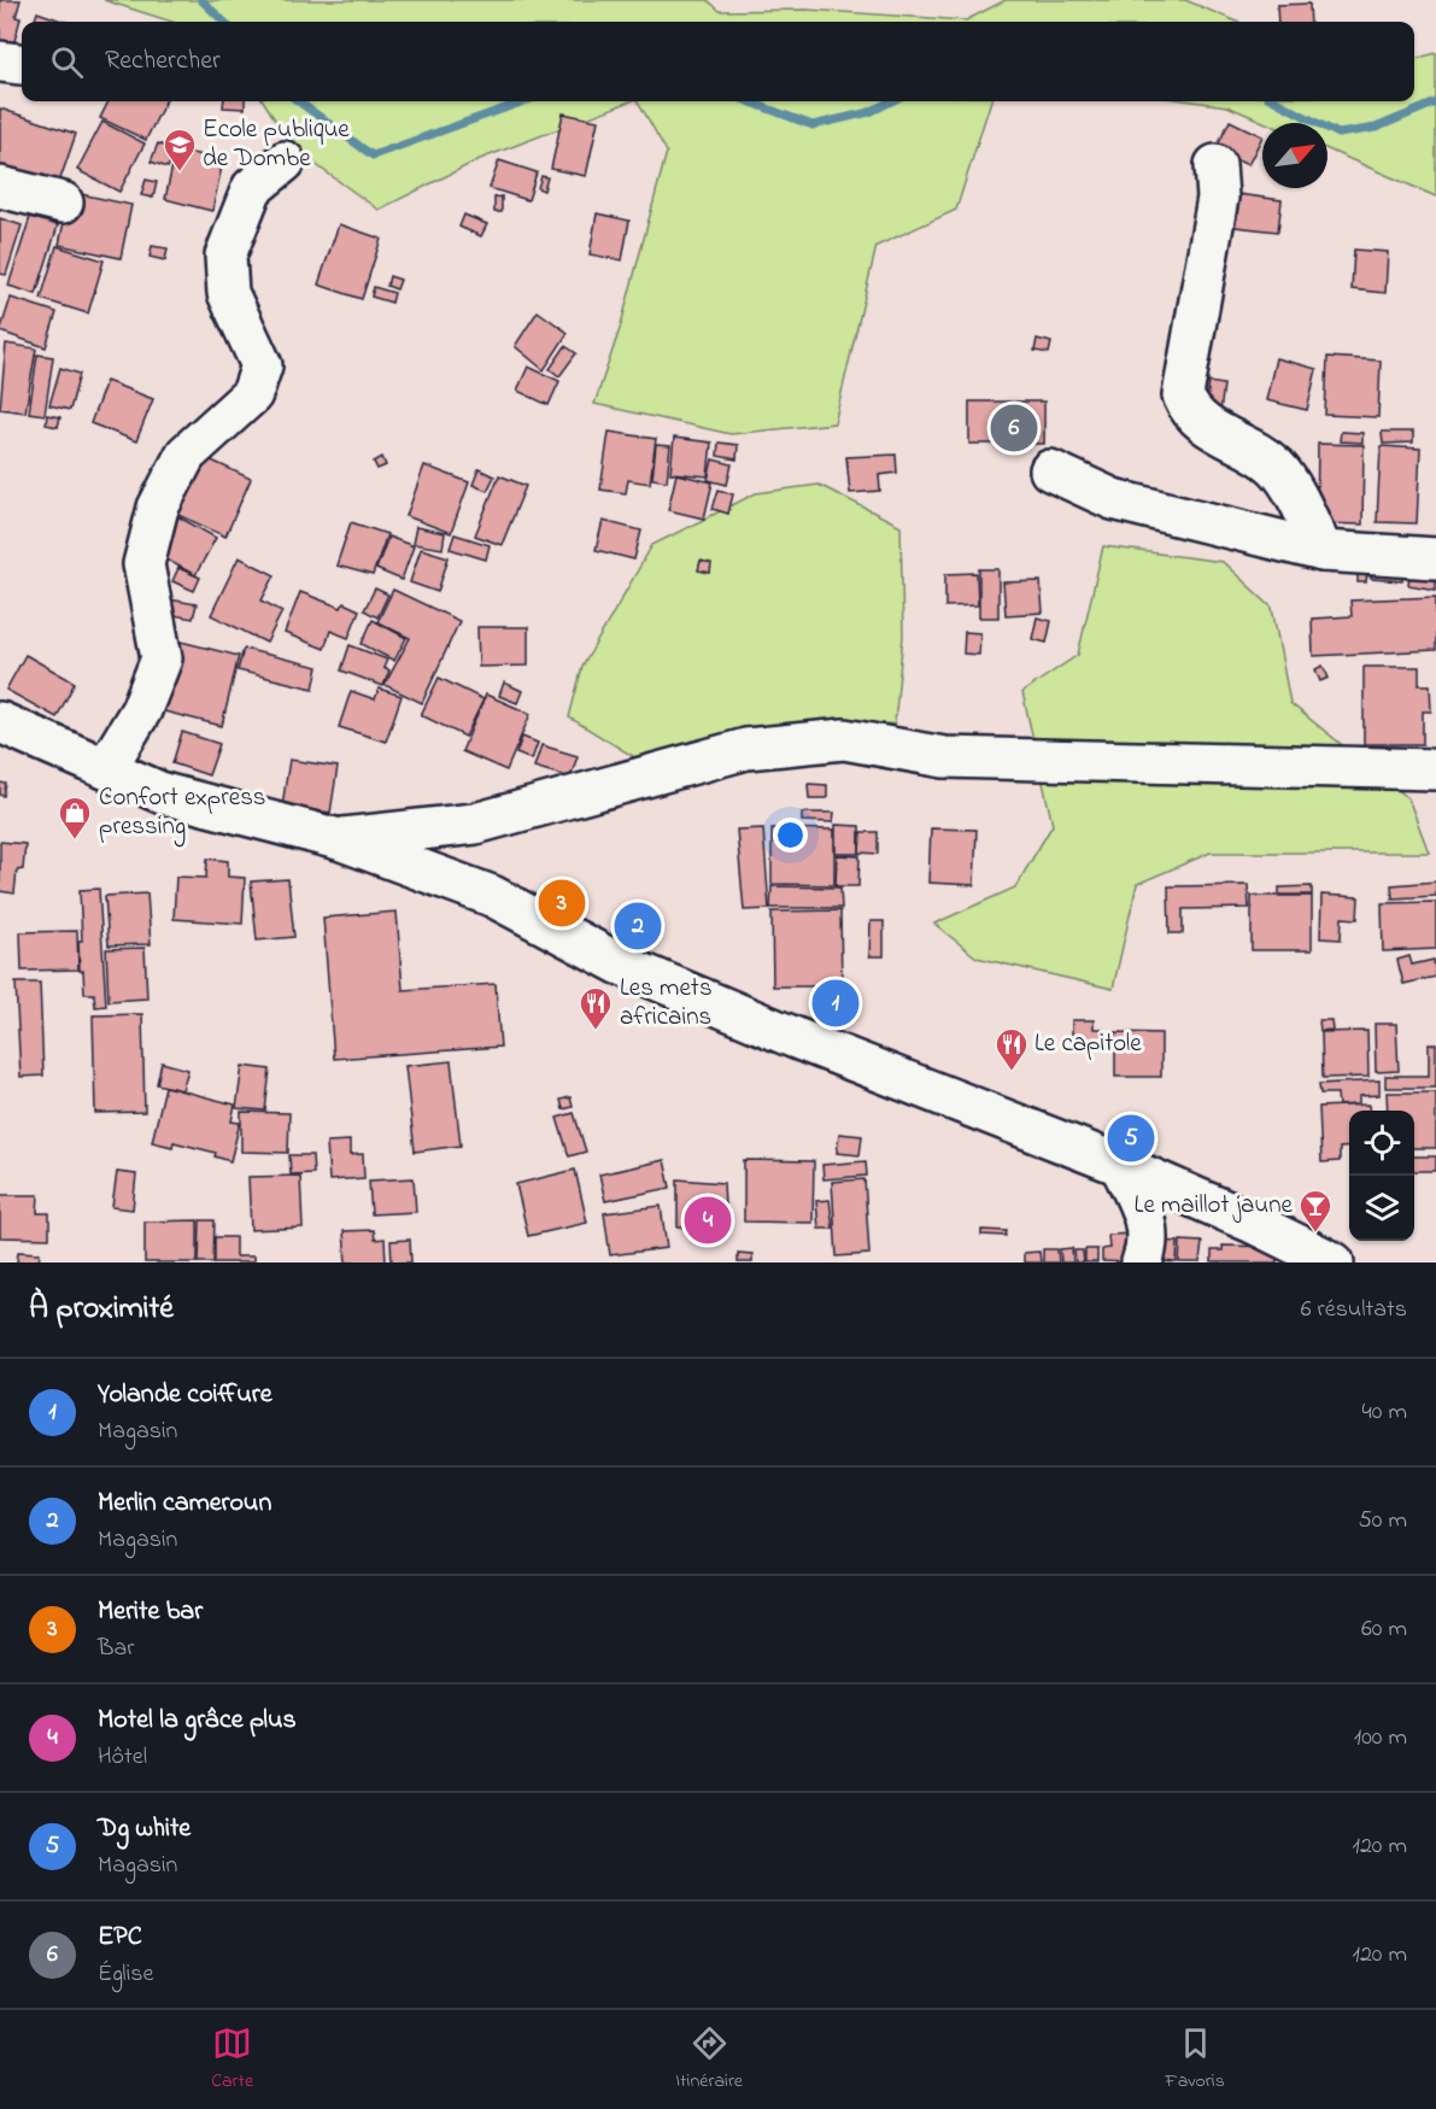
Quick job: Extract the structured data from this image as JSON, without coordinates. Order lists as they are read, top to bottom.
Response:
{
  "places": {
    "school or university": ["Ecole publique de Dombe"],
    "shop": ["Confort express pressing"],
    "restaurant": ["Les mets africains", "Le capitole"],
    "bar": ["Le maillot jaune"]
  },
  "north": "top right",
  "page": {
    "search": "Rechercher",
    "pins": [
      "6",
      "3",
      "2",
      "1",
      "5",
      "4"
    ],
    "heading": ["À proximité", "6 résultats"],
    "list": [
      {
        "mark": "1",
        "name": "Yolande coiffure",
        "note": "Magasin",
        "value": "40 m"
      },
      {
        "mark": "2",
        "name": "Merlin cameroun",
        "note": "Magasin",
        "value": "50 m"
      },
      {
        "mark": "3",
        "name": "Merite bar",
        "note": "Bar",
        "value": "60 m"
      },
      {
        "mark": "4",
        "name": "Motel la grâce plus",
        "note": "Hôtel",
        "value": "100 m"
      },
      {
        "mark": "5",
        "name": "Dg white",
        "note": "Magasin",
        "value": "120 m"
      },
      {
        "mark": "6",
        "name": "EPC",
        "note": "Église",
        "value": "120 m"
      }
    ],
    "nav": ["Carte", "Itinéraire", "Favoris"]
  }
}
